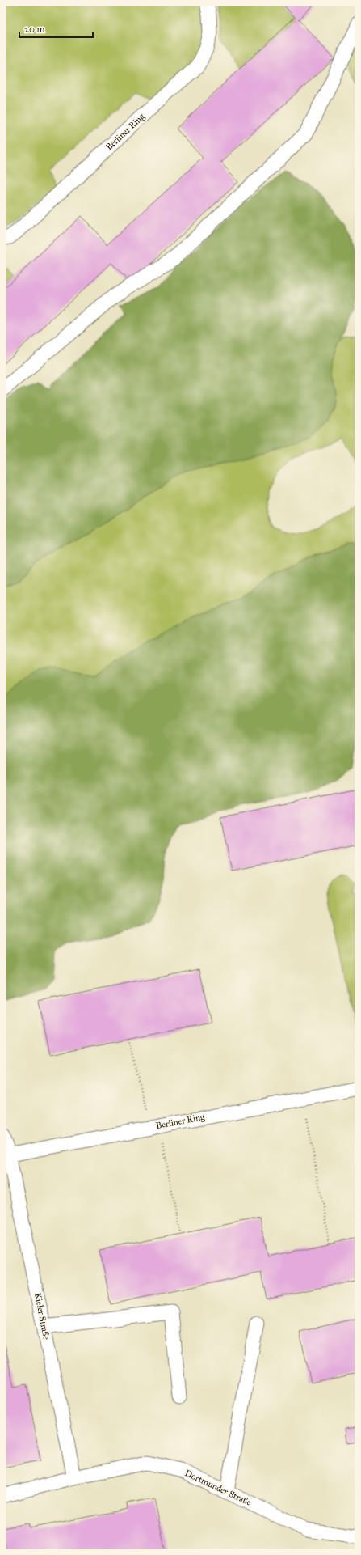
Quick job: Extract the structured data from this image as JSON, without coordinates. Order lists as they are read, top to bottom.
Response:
{
  "streets": {
    "lane": ["Berliner Ring", "Kieler Straße", "Dortmunder Straße"]
  },
  "crossings": [
    ["Berliner Ring", "Kieler Straße"],
    ["Kieler Straße", "Dortmunder Straße"]
  ],
  "scale_bar": "20 m"
}
